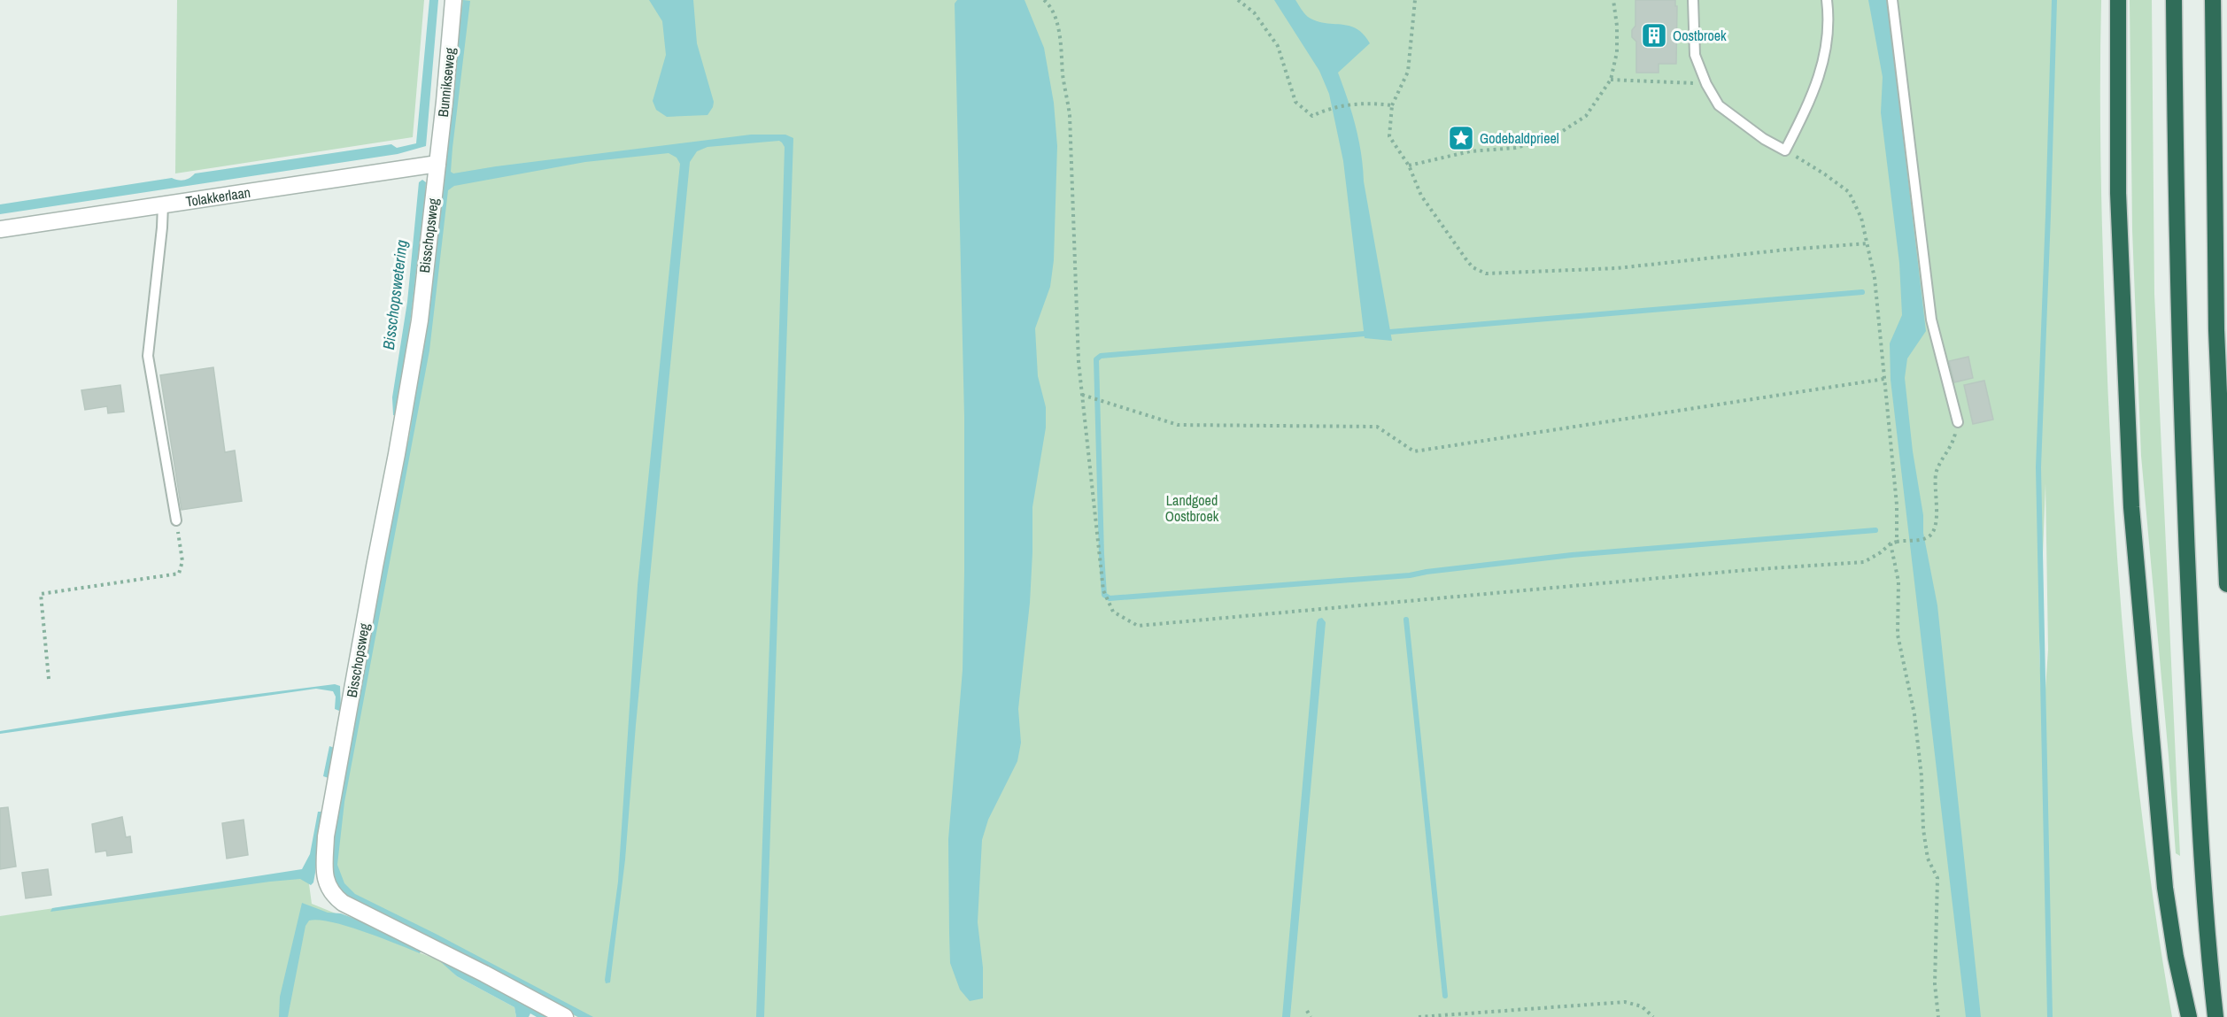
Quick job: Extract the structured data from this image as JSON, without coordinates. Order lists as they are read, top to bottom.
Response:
{
  "streets": {
    "street": ["Bunnikseweg", "Tolakkerlaan", "Bisschopsweg"]
  },
  "crossings": [
    ["Bunnikseweg", "Tolakkerlaan"],
    ["Bunnikseweg", "Bisschopsweg"],
    ["Tolakkerlaan", "Bisschopsweg"]
  ],
  "water": ["Bisschopswetering"],
  "parks": ["Landgoed Oostbroek"],
  "places": {
    "building": ["Oostbroek"],
    "place": ["Godebaldprieel"]
  }
}
